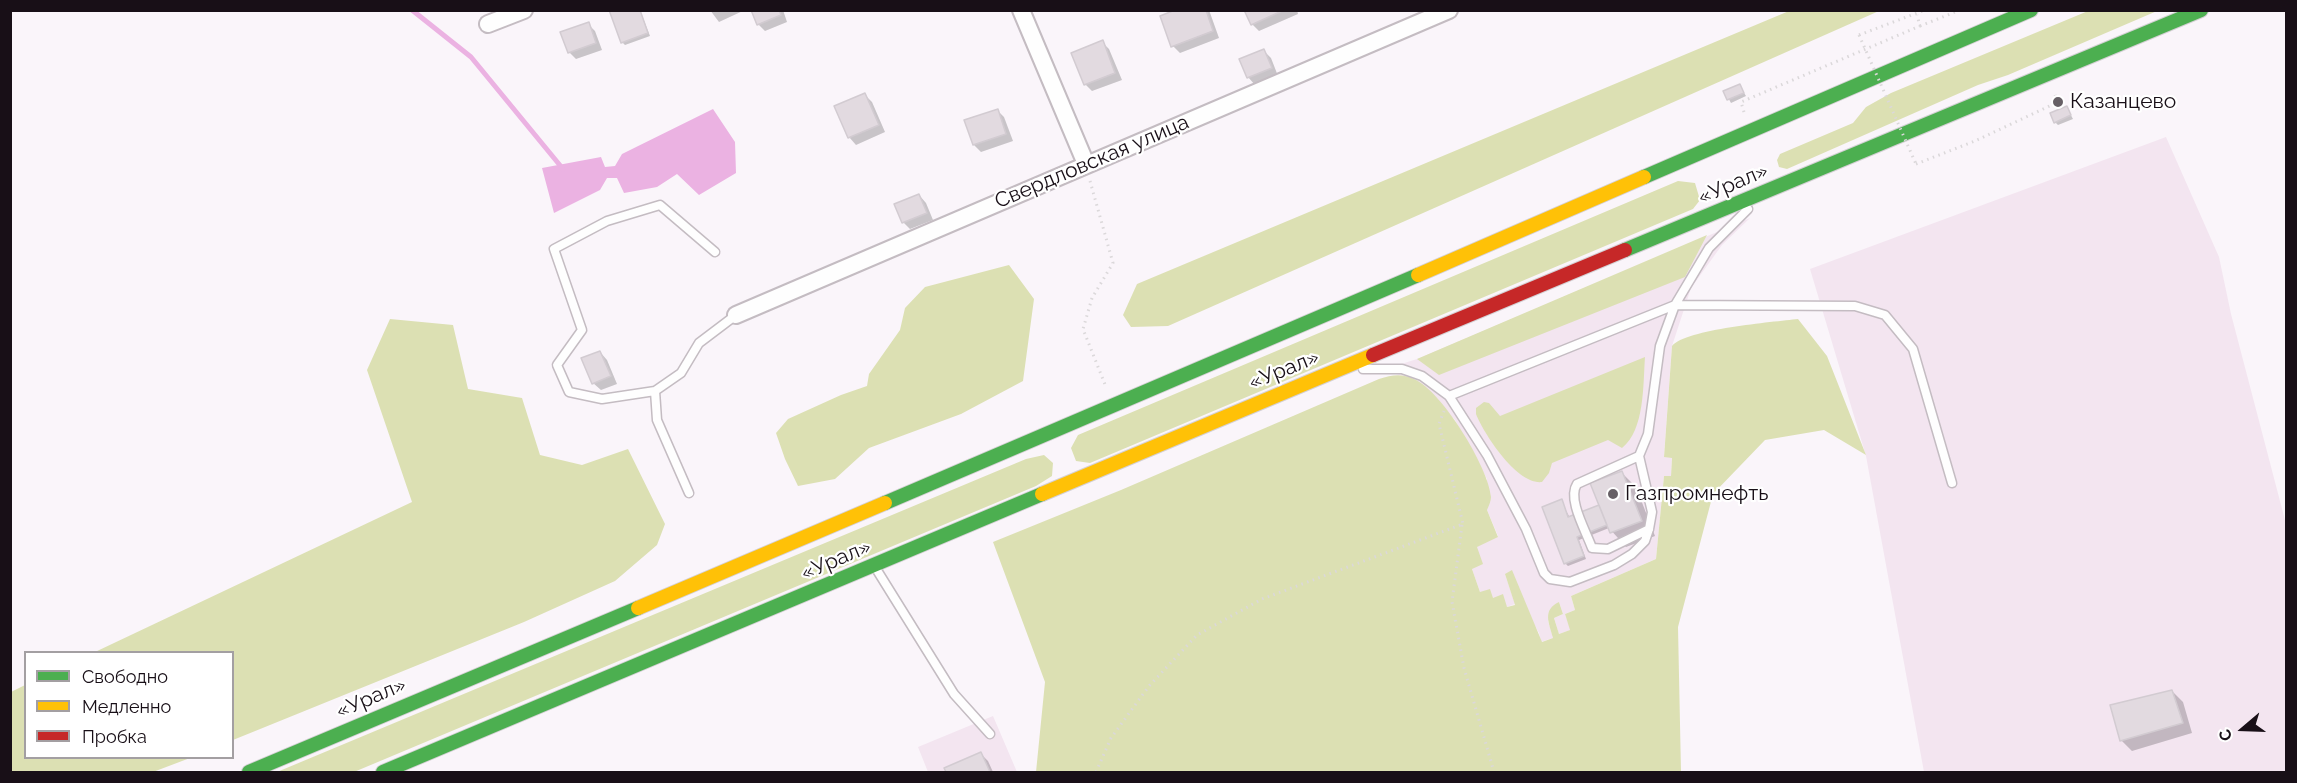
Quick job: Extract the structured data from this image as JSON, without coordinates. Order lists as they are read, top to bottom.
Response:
{
  "streets": {
    "main road": ["«Урал»"],
    "street": ["Свердловская улица"]
  },
  "places": ["Казанцево", "Газпромнефть"],
  "legend": ["Свободно", "Медленно", "Пробка"],
  "north": "left"
}
